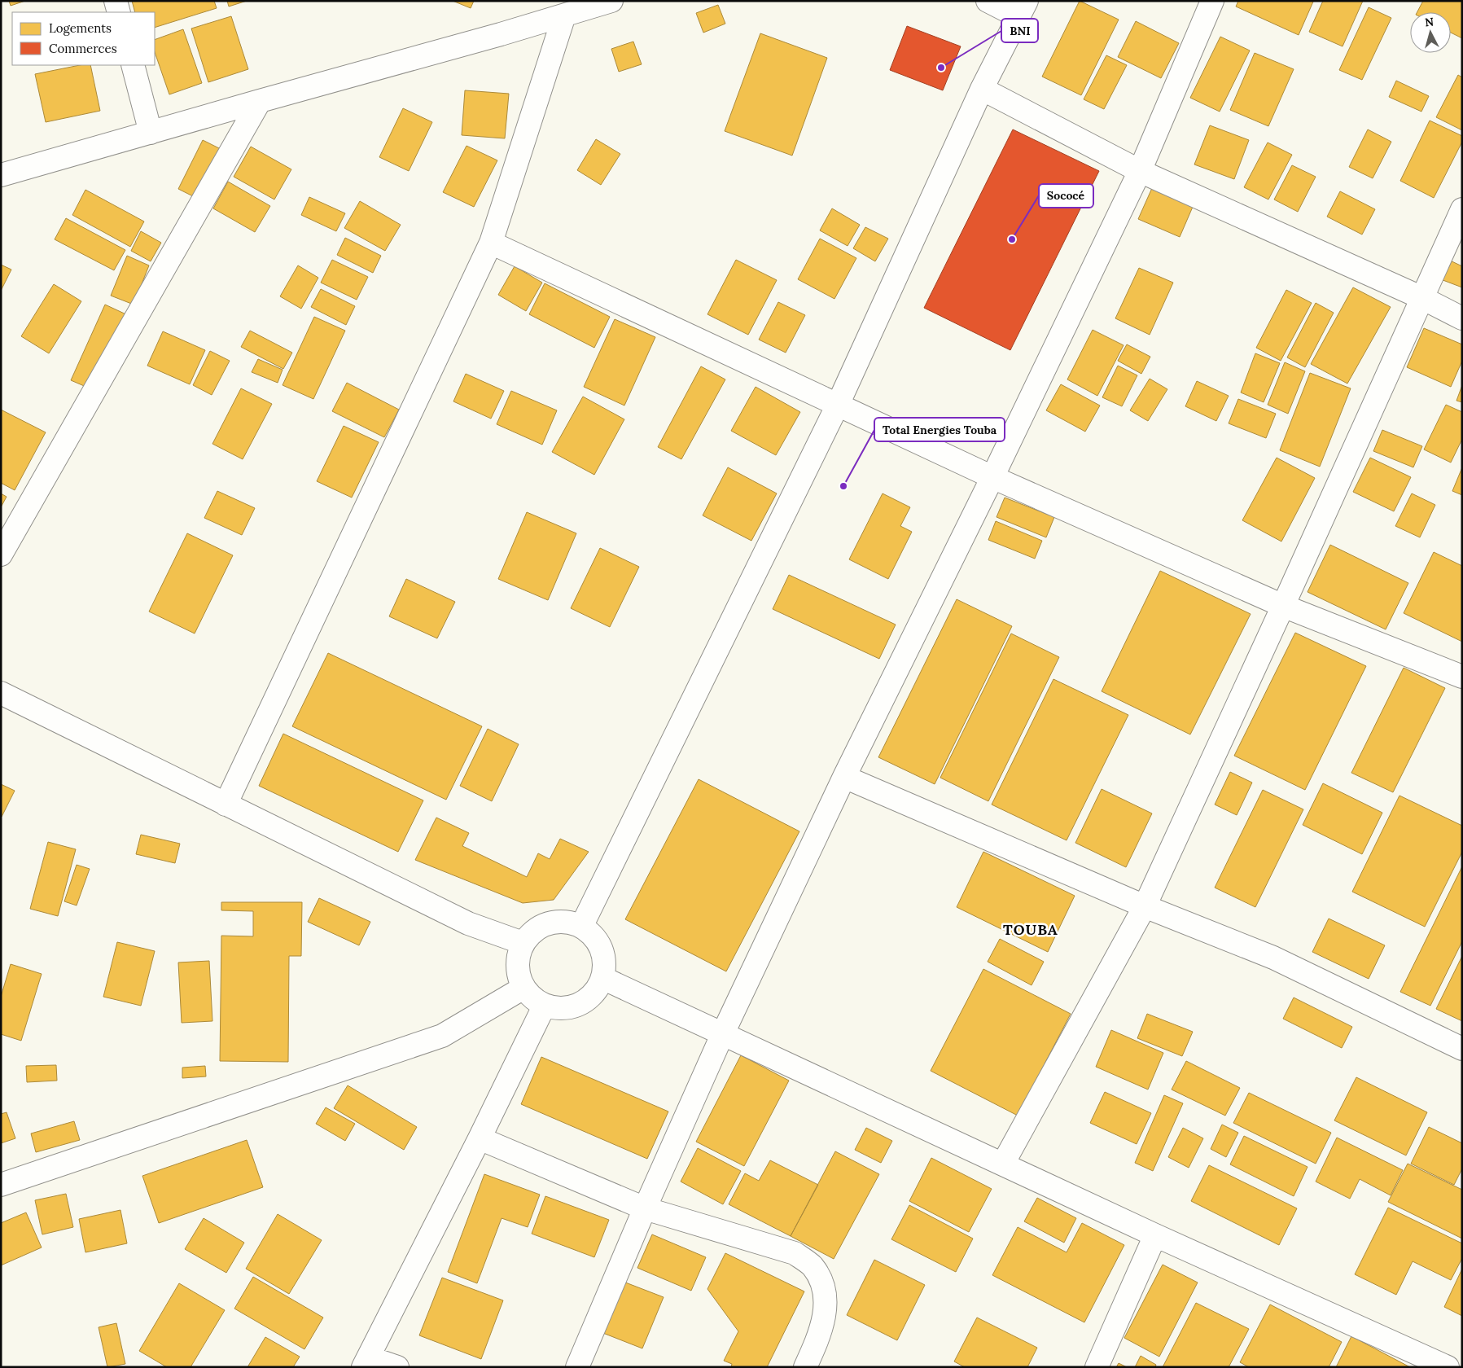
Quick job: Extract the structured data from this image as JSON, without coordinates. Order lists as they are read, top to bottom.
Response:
{
  "districts": ["TOUBA"],
  "places": ["BNI", "Sococé", "Total Energies Touba"],
  "legend": ["Logements", "Commerces"],
  "north": "top"
}
